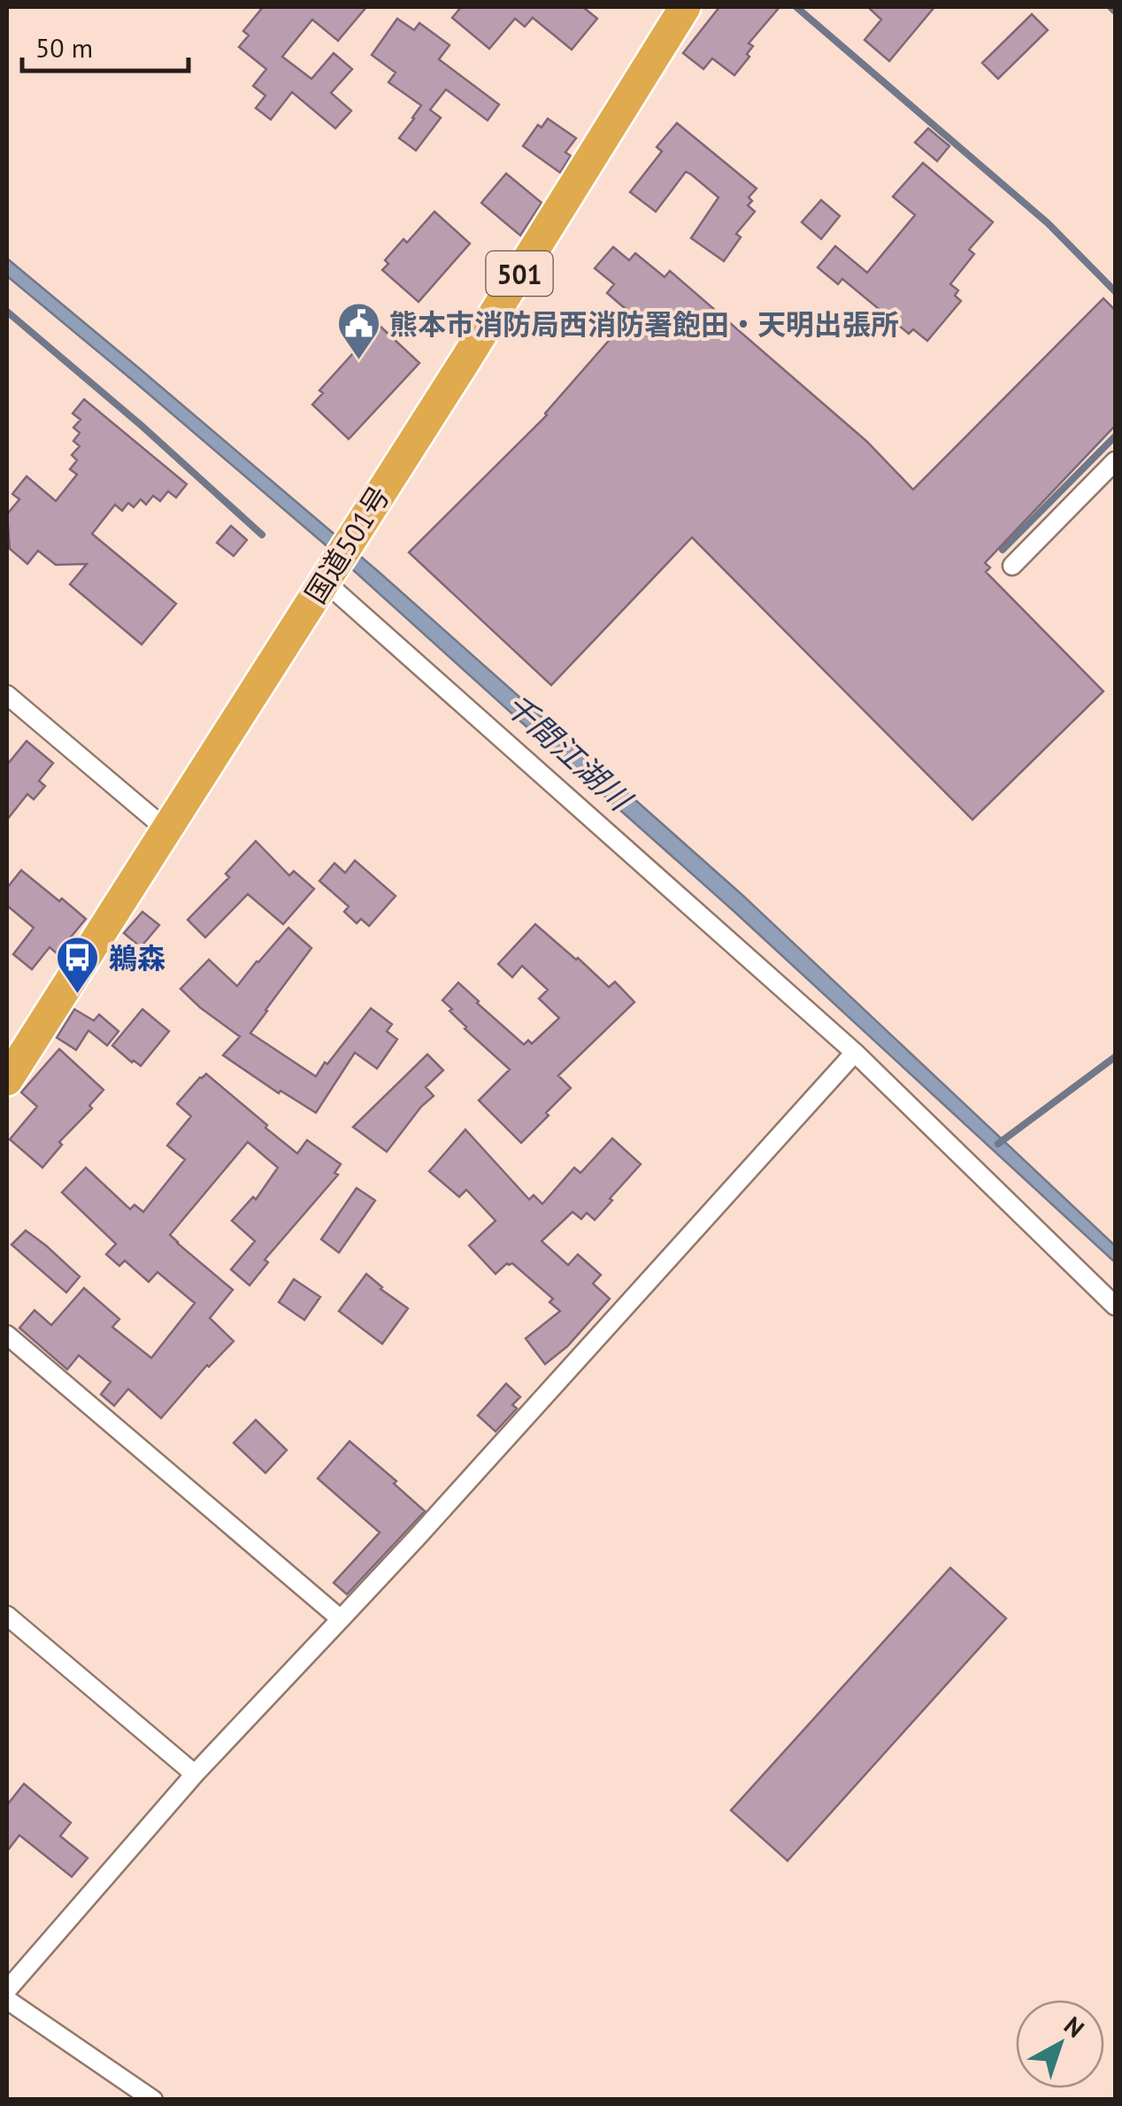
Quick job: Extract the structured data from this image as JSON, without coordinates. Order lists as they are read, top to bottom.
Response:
{
  "streets": {
    "highway": ["501", "国道501号"]
  },
  "water": ["千間江湖川"],
  "places": {
    "public building": ["熊本市消防局西消防署飽田・天明出張所"],
    "bus stop": ["鵜森"]
  },
  "scale_bar": "50 m",
  "north": "top right"
}
